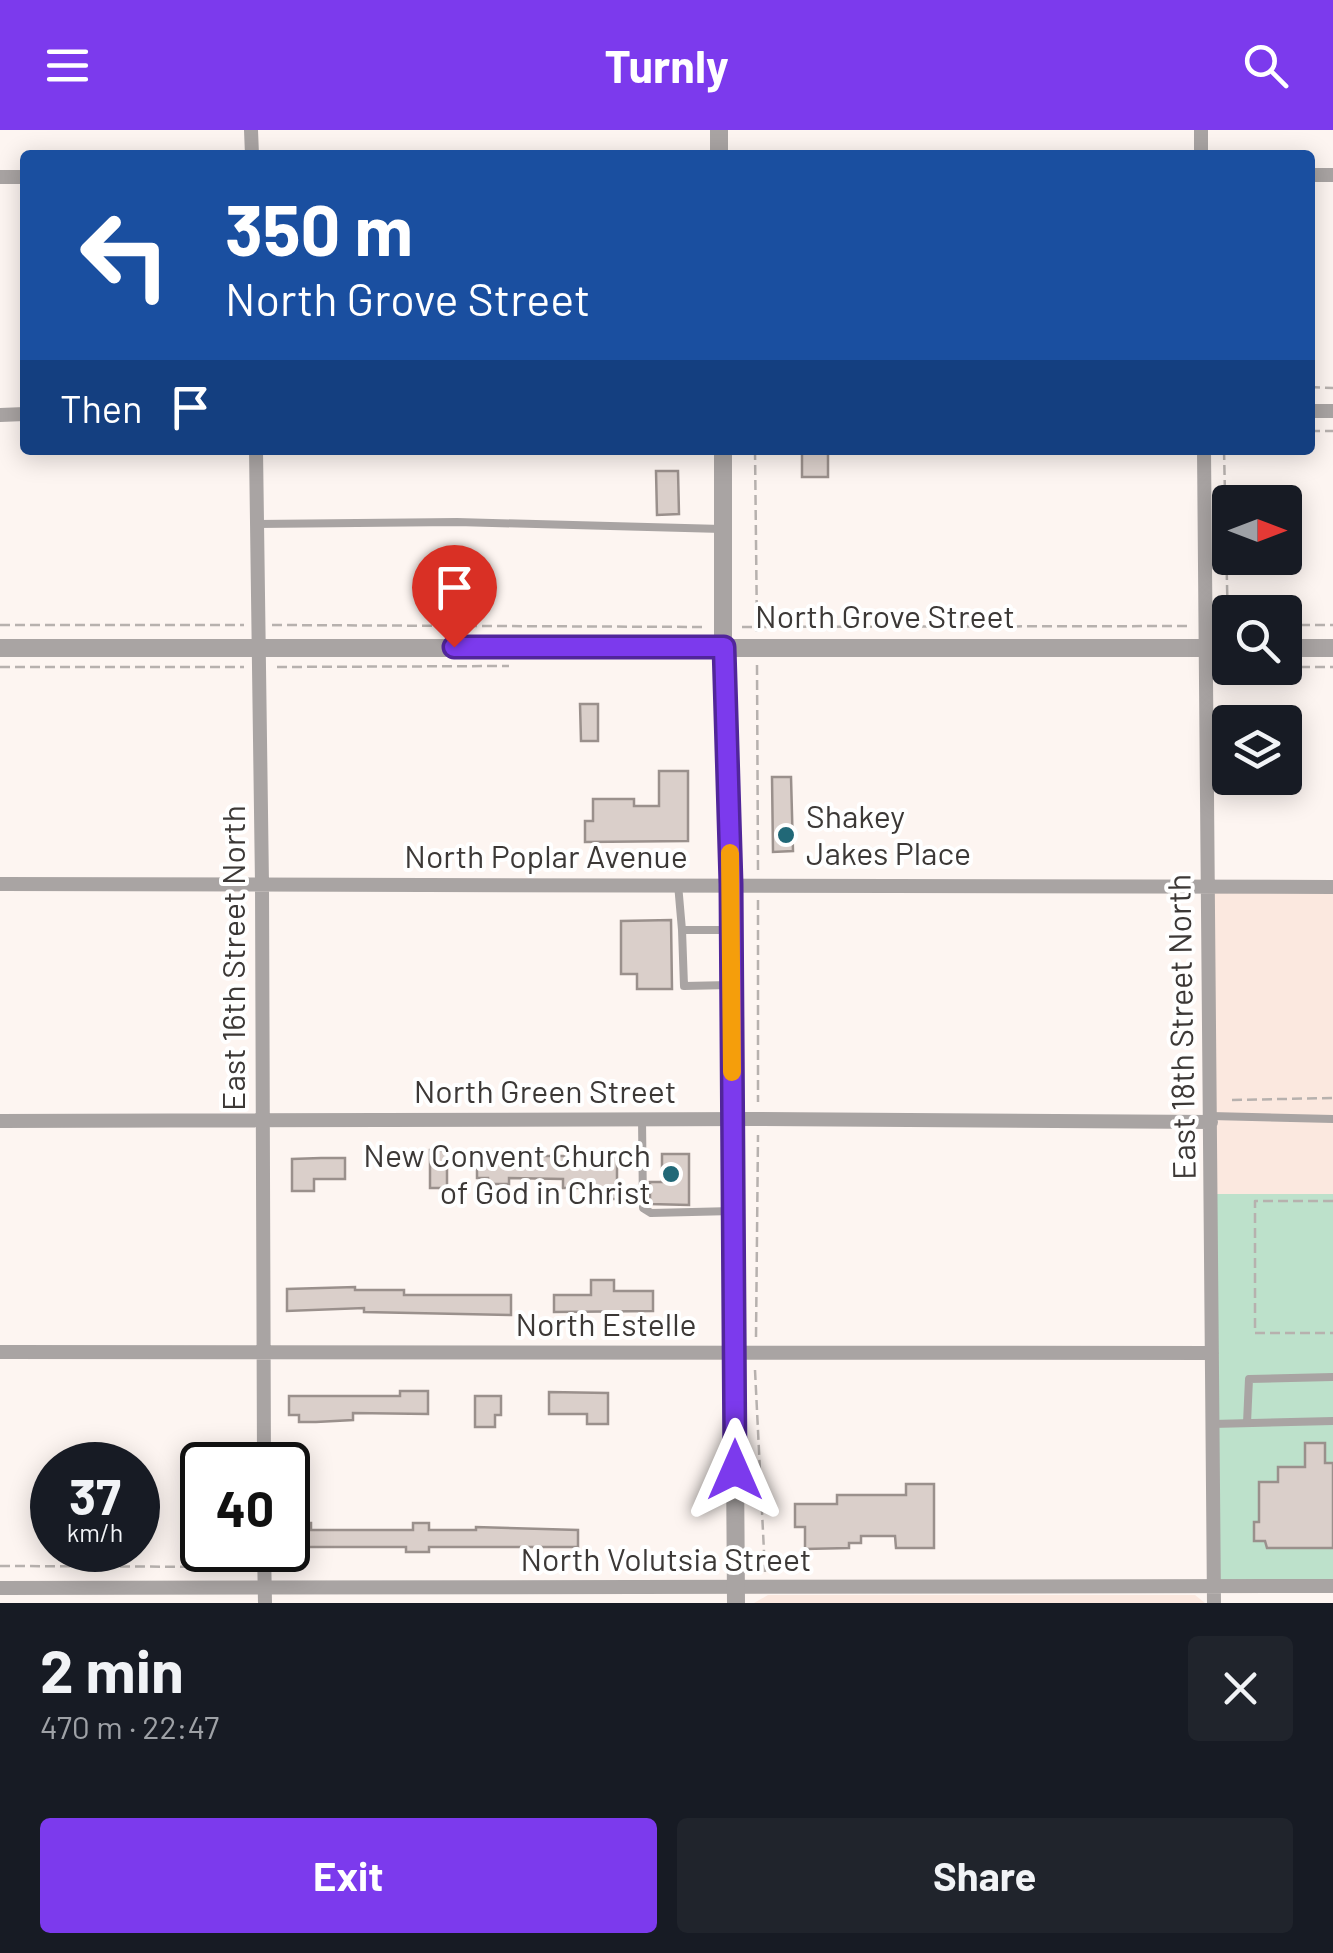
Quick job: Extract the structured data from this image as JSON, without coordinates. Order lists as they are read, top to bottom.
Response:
{
  "streets": {
    "street": [
      "North Grove Street",
      "North Poplar Avenue",
      "East 16th Street North",
      "East 18th Street North",
      "North Green Street",
      "North Estelle",
      "North Volutsia Street"
    ]
  },
  "crossings": [
    ["North Grove Street", "East 16th Street North"],
    ["North Grove Street", "East 18th Street North"],
    ["North Poplar Avenue", "East 16th Street North"],
    ["North Poplar Avenue", "East 18th Street North"],
    ["East 16th Street North", "North Green Street"],
    ["East 16th Street North", "North Estelle"],
    ["East 18th Street North", "North Green Street"],
    ["East 18th Street North", "North Estelle"],
    ["East 18th Street North", "North Volutsia Street"]
  ],
  "places": ["Shakey Jakes Place", "New Convent Church of God in Christ"],
  "north": "right",
  "page": {
    "header": "Turnly",
    "turn": ["350 m", "North Grove Street"],
    "then": "Then",
    "speed": "37 km/h",
    "limit": "40",
    "heading": ["2 min", "470 m · 22:47"],
    "buttons": ["Exit", "Share"]
  }
}
